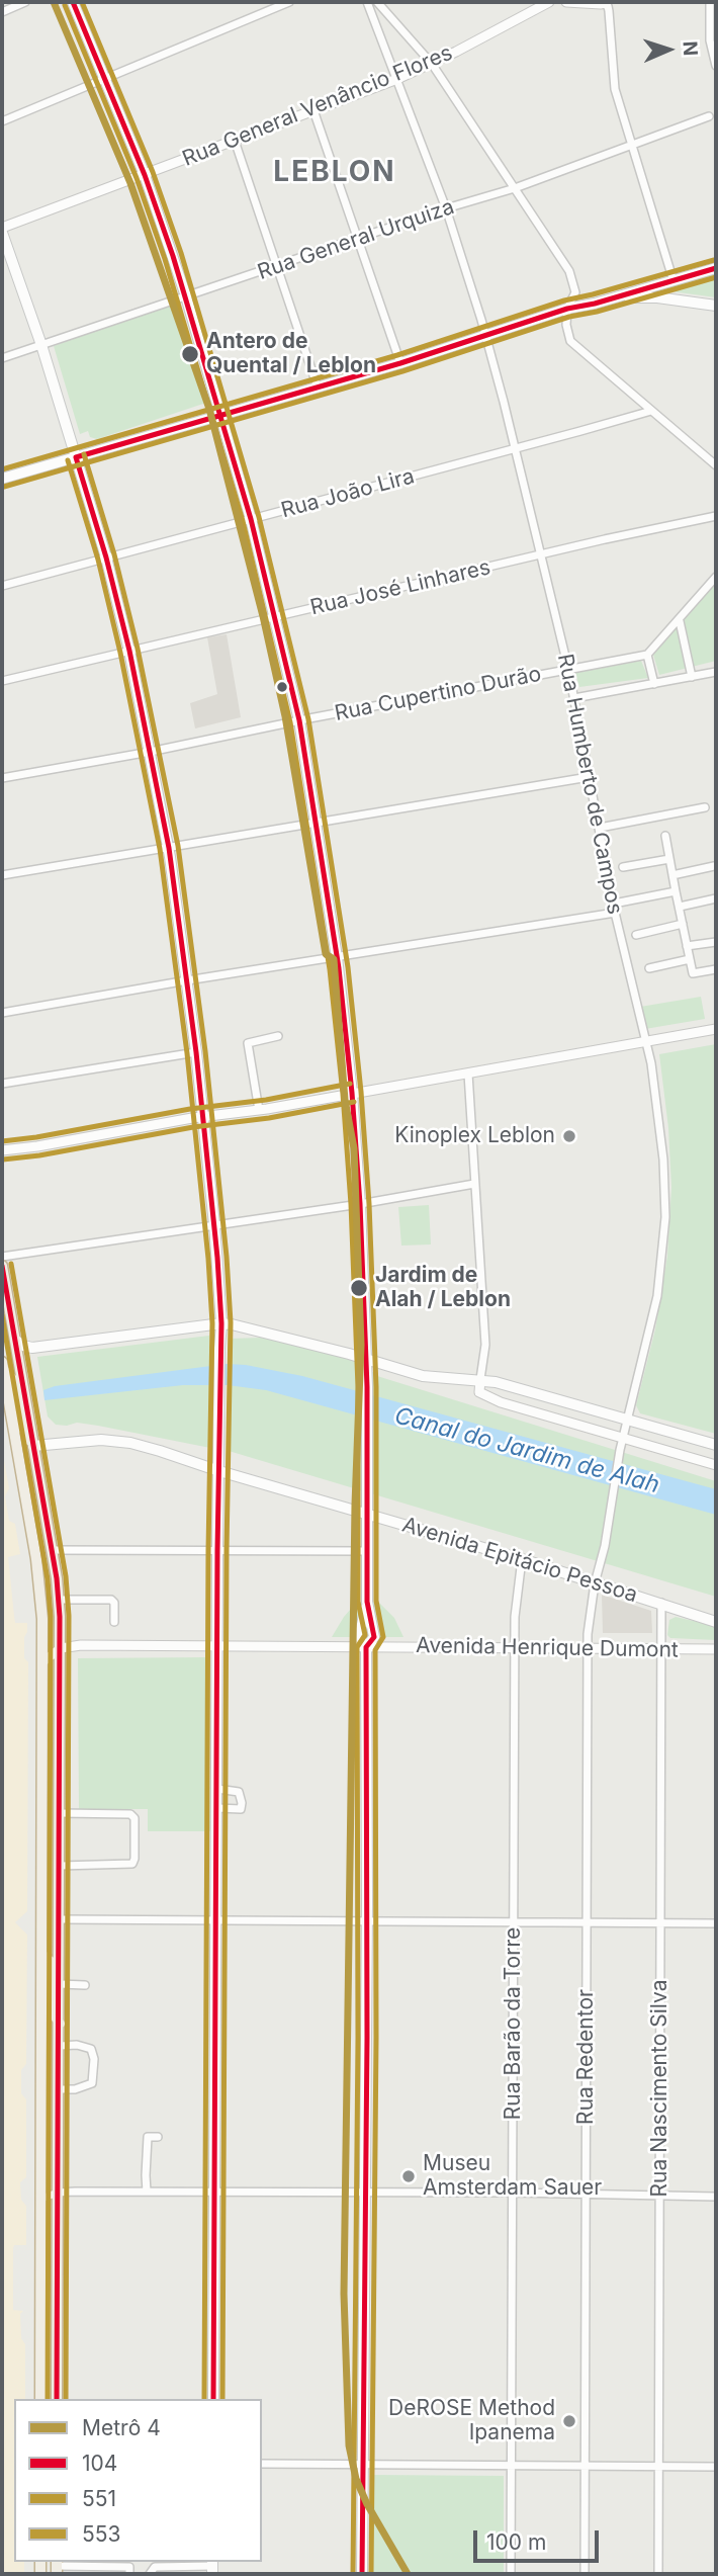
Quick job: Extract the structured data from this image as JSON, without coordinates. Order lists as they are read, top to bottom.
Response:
{
  "streets": {
    "main road": ["Avenida Epitácio Pessoa"],
    "street": [
      "Rua General Venâncio Flores",
      "Rua General Urquiza",
      "Rua João Lira",
      "Rua José Linhares",
      "Rua Cupertino Durão",
      "Rua Humberto de Campos",
      "Avenida Henrique Dumont",
      "Rua Barão da Torre",
      "Rua Redentor",
      "Rua Nascimento Silva"
    ]
  },
  "crossings": [
    ["Rua General Venâncio Flores", "Rua Humberto de Campos"],
    ["Rua General Urquiza", "Rua Humberto de Campos"],
    ["Rua João Lira", "Rua Humberto de Campos"],
    ["Rua José Linhares", "Rua Humberto de Campos"],
    ["Rua Cupertino Durão", "Rua Humberto de Campos"],
    ["Rua Humberto de Campos", "Avenida Epitácio Pessoa"],
    ["Rua Humberto de Campos", "Rua Redentor"],
    ["Avenida Epitácio Pessoa", "Rua Barão da Torre"],
    ["Avenida Epitácio Pessoa", "Rua Redentor"],
    ["Avenida Epitácio Pessoa", "Rua Nascimento Silva"],
    ["Avenida Henrique Dumont", "Rua Barão da Torre"],
    ["Avenida Henrique Dumont", "Rua Redentor"],
    ["Avenida Henrique Dumont", "Rua Nascimento Silva"]
  ],
  "districts": ["LEBLON"],
  "water": ["Canal do Jardim de Alah"],
  "places": [
    "Antero de Quental / Leblon",
    "Kinoplex Leblon",
    "Jardim de Alah / Leblon",
    "Museu Amsterdam Sauer",
    "DeROSE Method Ipanema"
  ],
  "lines": [
    "metro line 4",
    "transit line 104",
    "transit line 553",
    "transit line 551"
  ],
  "legend": [
    "Metrô 4",
    "104",
    "551",
    "553"
  ],
  "scale_bar": "100 m",
  "north": "right"
}
